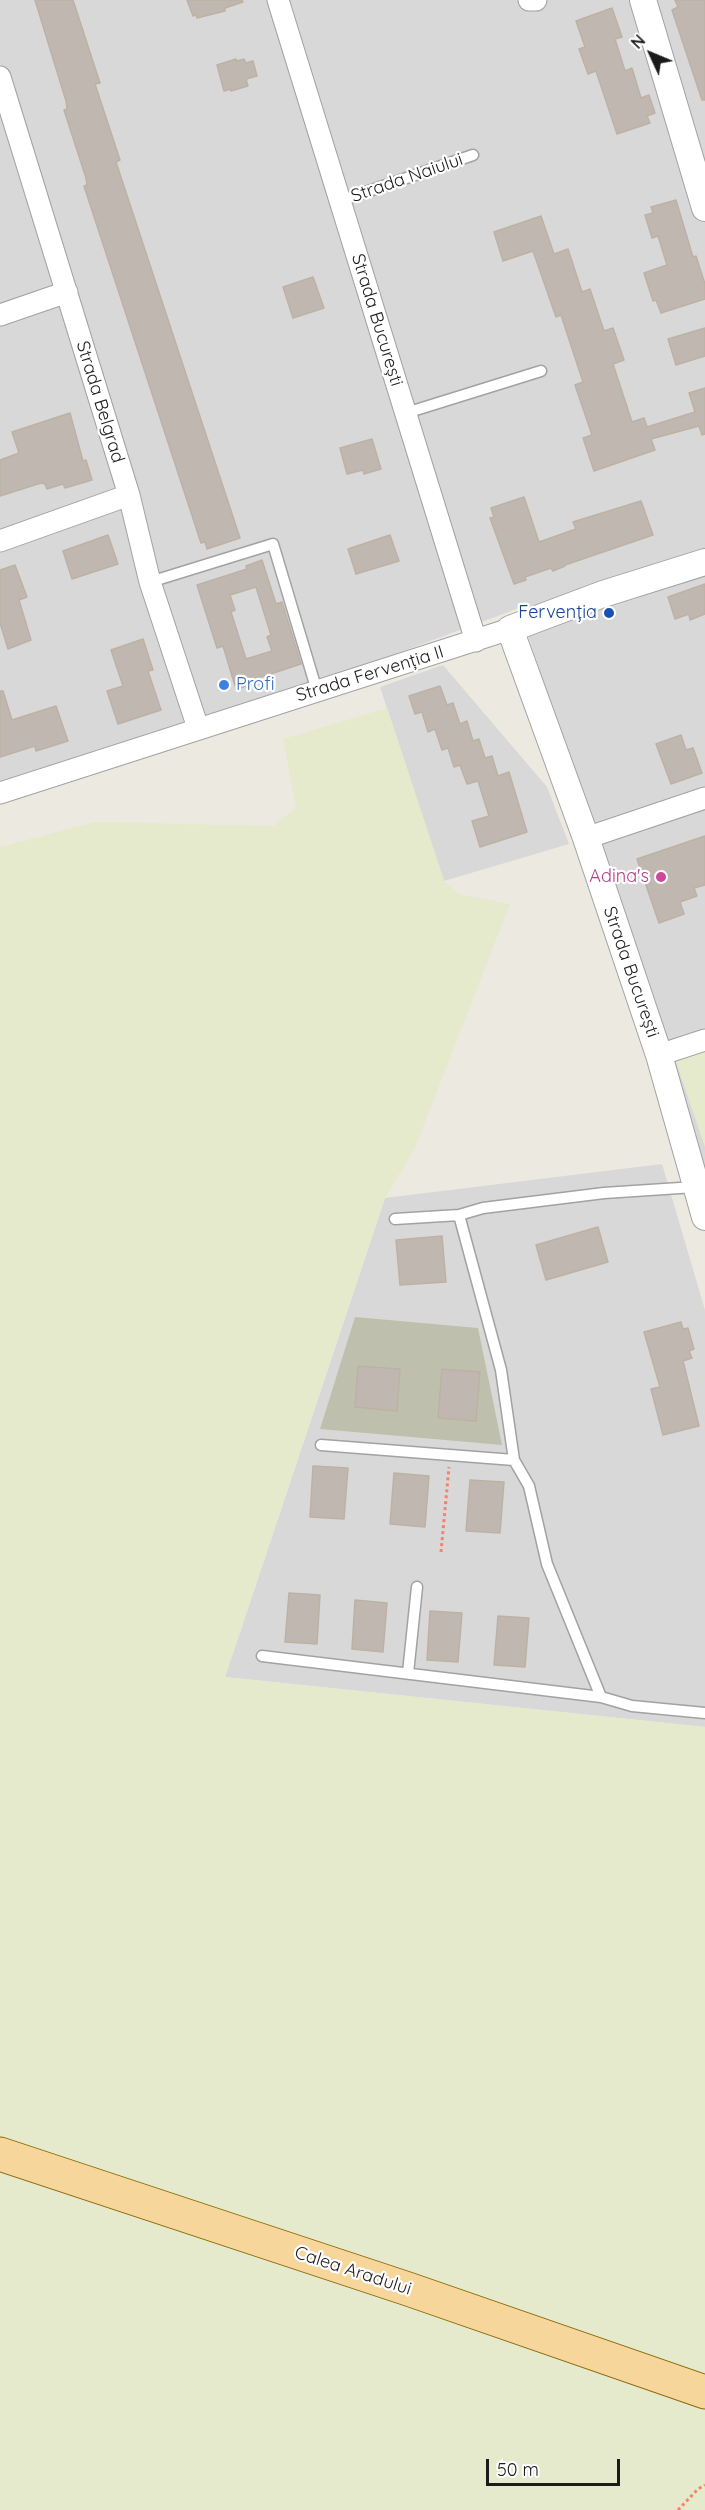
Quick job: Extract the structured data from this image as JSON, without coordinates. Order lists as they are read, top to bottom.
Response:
{
  "streets": {
    "main road": ["Calea Aradului"],
    "street": ["Strada București", "Strada Belgrad", "Strada Fervenția II"],
    "lane": ["Strada Naiului"]
  },
  "crossings": [
    ["Strada Naiului", "Strada București"],
    ["Strada București", "Strada Fervenția II"],
    ["Strada Belgrad", "Strada Fervenția II"]
  ],
  "places": ["Fervenția", "Profi", "Adina's"],
  "scale_bar": "50 m",
  "north": "top left"
}
